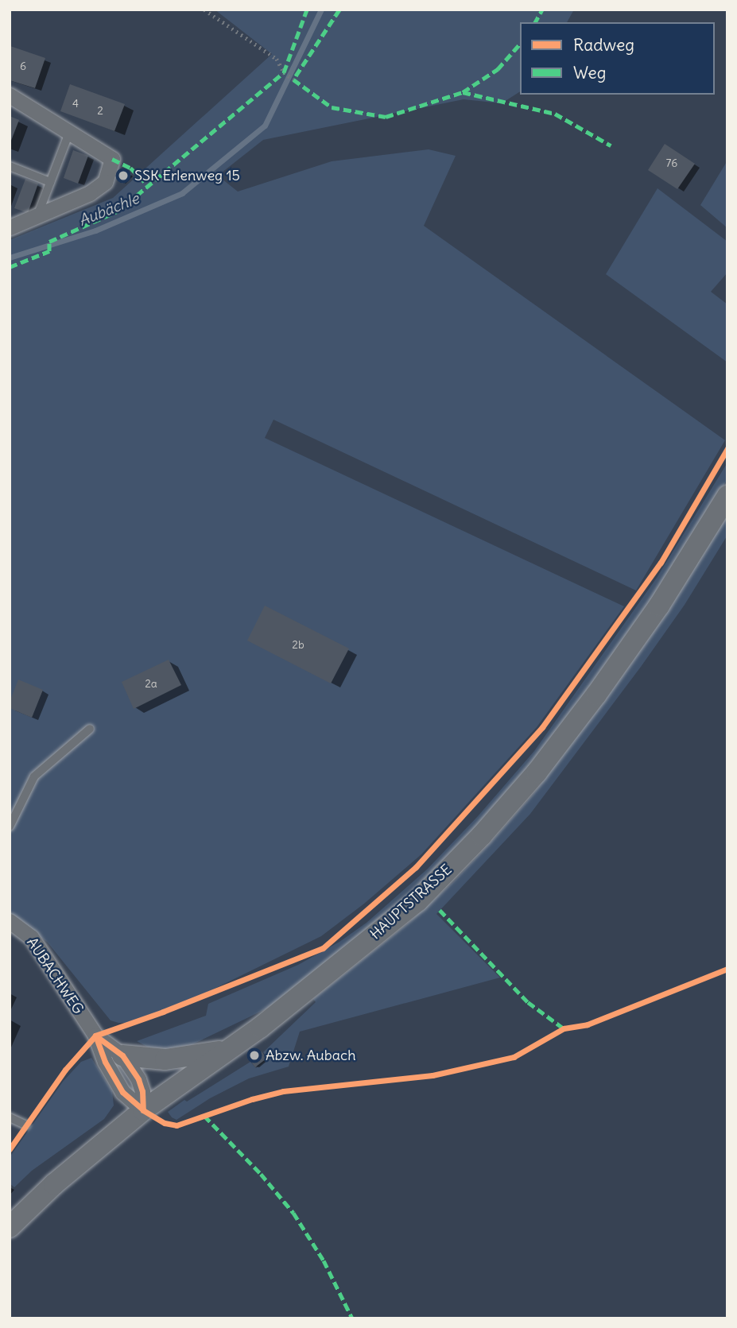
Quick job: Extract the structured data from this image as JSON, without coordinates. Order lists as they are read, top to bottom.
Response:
{
  "streets": {
    "main road": ["HAUPTSTRASSE"],
    "street": ["AUBACHWEG"]
  },
  "crossings": [
    ["HAUPTSTRASSE", "AUBACHWEG"]
  ],
  "water": ["Aubächle"],
  "places": ["SSK Erlenweg 15", "Abzw. Aubach"],
  "house_numbers": [
    "6",
    "4",
    "2",
    "76",
    "2b",
    "2a"
  ],
  "legend": ["Radweg", "Weg"]
}
